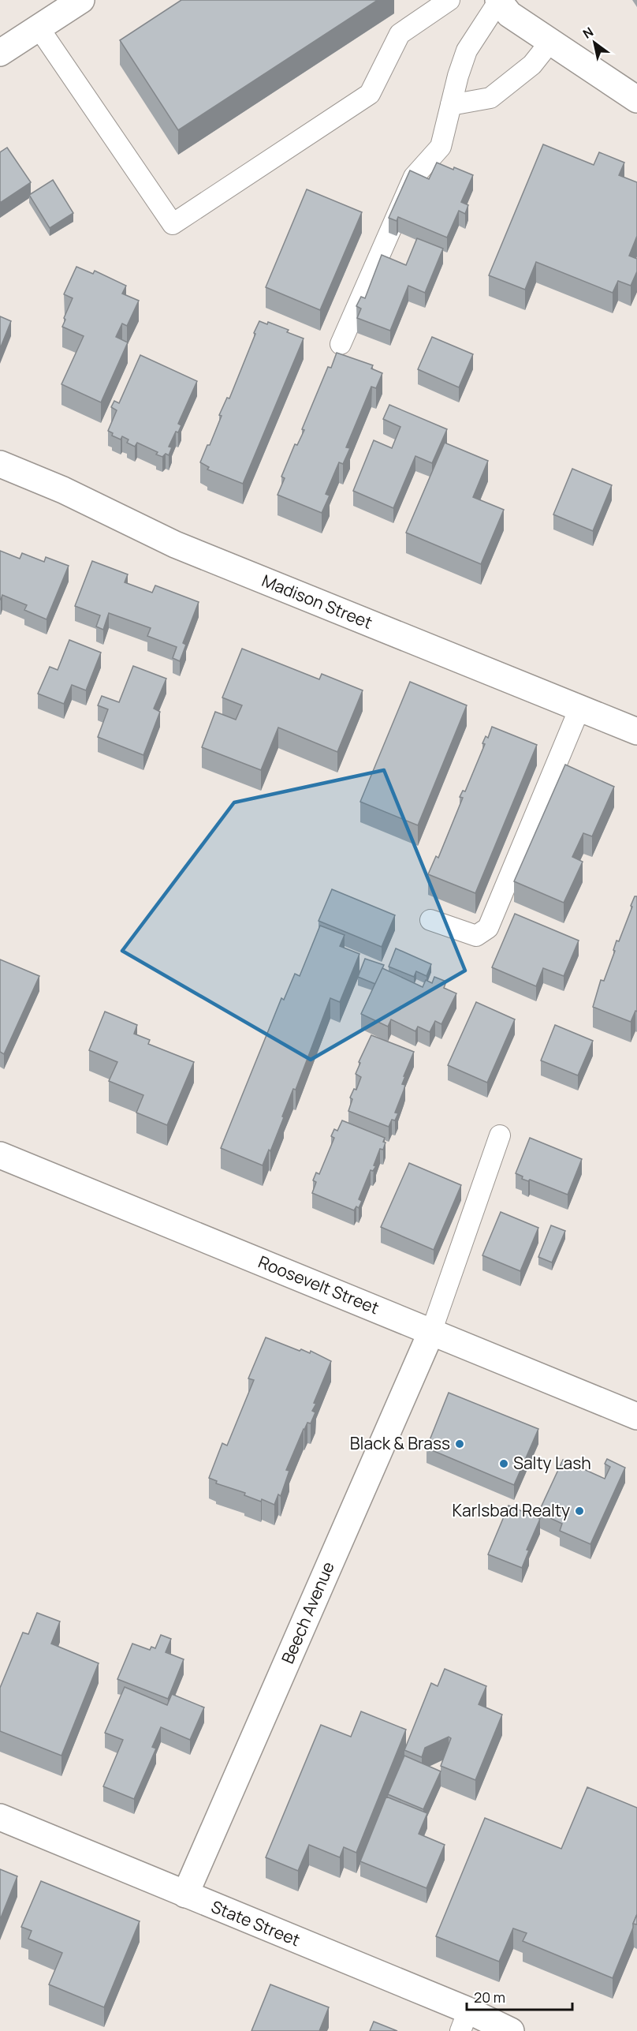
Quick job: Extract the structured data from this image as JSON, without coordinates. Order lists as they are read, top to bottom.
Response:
{
  "streets": {
    "street": [
      "Madison Street",
      "Roosevelt Street",
      "Beech Avenue",
      "State Street"
    ]
  },
  "crossings": [
    ["Roosevelt Street", "Beech Avenue"],
    ["Beech Avenue", "State Street"]
  ],
  "places": ["Black & Brass", "Salty Lash", "Karlsbad Realty"],
  "scale_bar": "20 m",
  "north": "top left"
}
